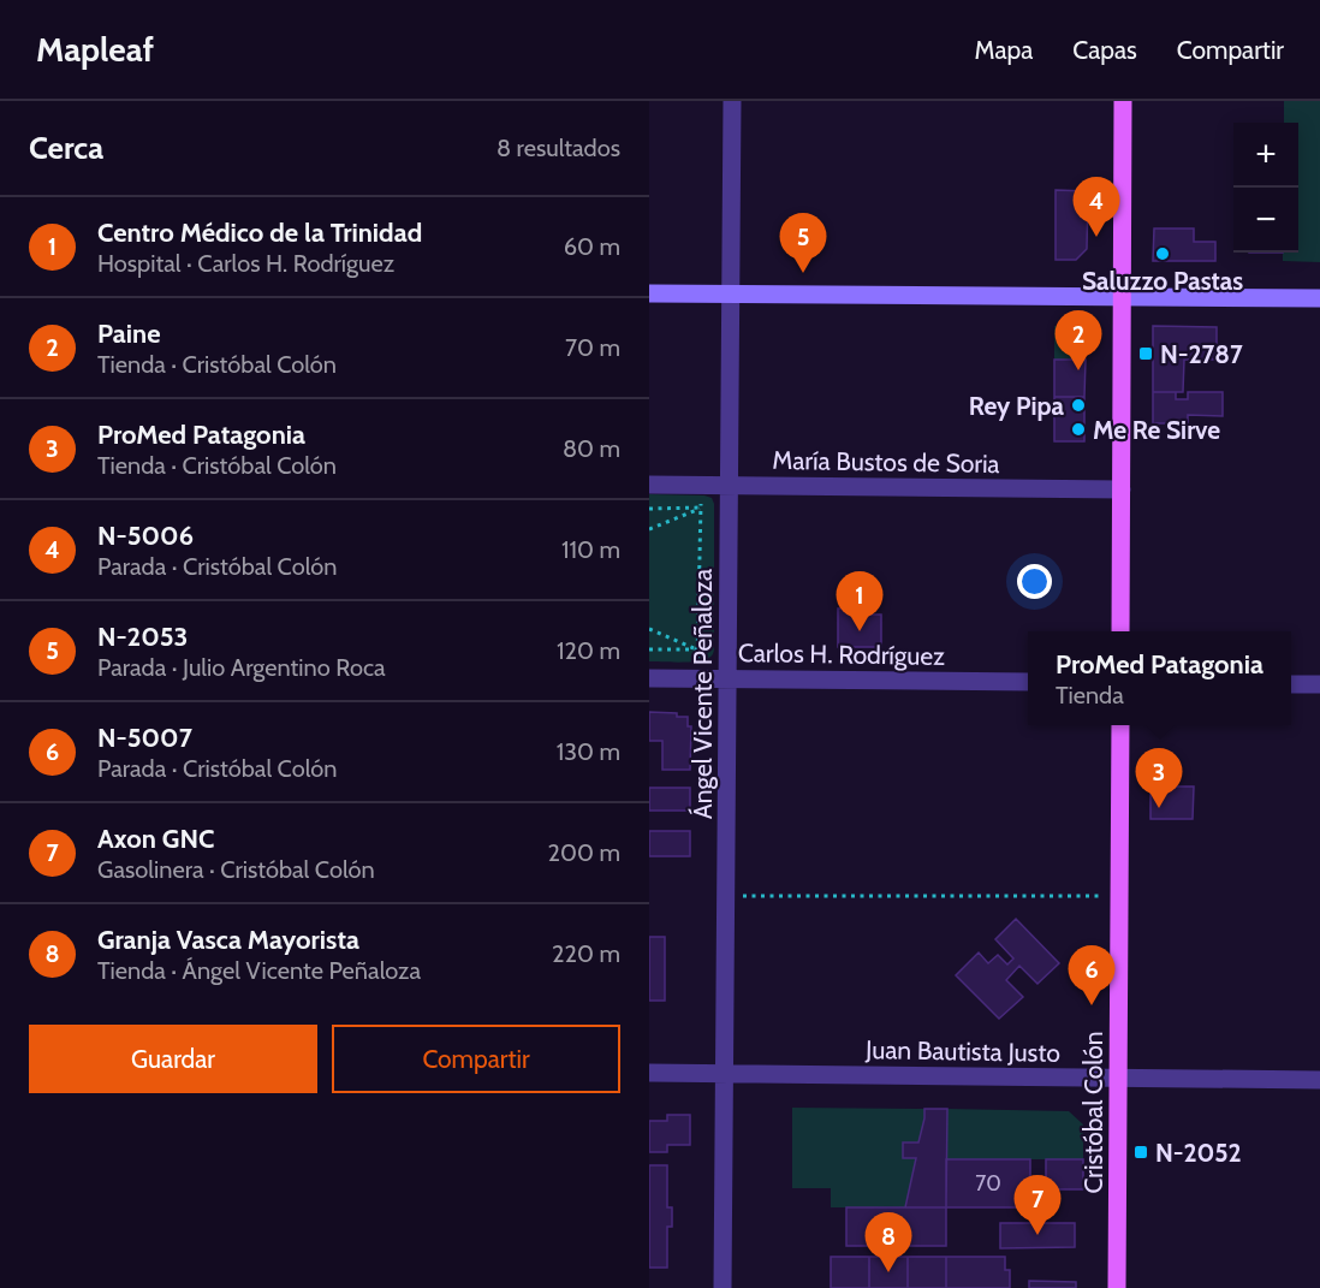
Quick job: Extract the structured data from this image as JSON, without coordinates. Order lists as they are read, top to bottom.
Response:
{
  "streets": {
    "main road": ["Cristóbal Colón"],
    "street": [
      "María Bustos de Soria",
      "Carlos H. Rodríguez",
      "Ángel Vicente Peñaloza",
      "Juan Bautista Justo"
    ]
  },
  "crossings": [
    ["María Bustos de Soria", "Ángel Vicente Peñaloza"],
    ["Carlos H. Rodríguez", "Ángel Vicente Peñaloza"],
    ["Ángel Vicente Peñaloza", "Juan Bautista Justo"],
    ["Juan Bautista Justo", "Cristóbal Colón"]
  ],
  "places": {
    "other": ["Saluzzo Pastas", "Rey Pipa", "Me Re Sirve"],
    "transit": ["N-2787", "N-2052"]
  },
  "house_numbers": ["70"],
  "page": {
    "header": "Mapleaf",
    "nav": ["Mapa", "Capas", "Compartir"],
    "heading": ["Cerca", "8 resultados"],
    "map_buttons": ["+", "−"],
    "pins": [
      "4",
      "5",
      "2",
      "1",
      "3",
      "6",
      "7",
      "8"
    ],
    "list": [
      {
        "mark": "1",
        "name": "Centro Médico de la Trinidad",
        "note": "Hospital · Carlos H. Rodríguez",
        "value": "60 m"
      },
      {
        "mark": "2",
        "name": "Paine",
        "note": "Tienda · Cristóbal Colón",
        "value": "70 m"
      },
      {
        "mark": "3",
        "name": "ProMed Patagonia",
        "note": "Tienda · Cristóbal Colón",
        "value": "80 m"
      },
      {
        "mark": "4",
        "name": "N-5006",
        "note": "Parada · Cristóbal Colón",
        "value": "110 m"
      },
      {
        "mark": "5",
        "name": "N-2053",
        "note": "Parada · Julio Argentino Roca",
        "value": "120 m"
      },
      {
        "mark": "6",
        "name": "N-5007",
        "note": "Parada · Cristóbal Colón",
        "value": "130 m"
      },
      {
        "mark": "7",
        "name": "Axon GNC",
        "note": "Gasolinera · Cristóbal Colón",
        "value": "200 m"
      },
      {
        "mark": "8",
        "name": "Granja Vasca Mayorista",
        "note": "Tienda · Ángel Vicente Peñaloza",
        "value": "220 m"
      }
    ],
    "popup": ["ProMed Patagonia", "Tienda"],
    "buttons": ["Guardar", "Compartir"]
  }
}
